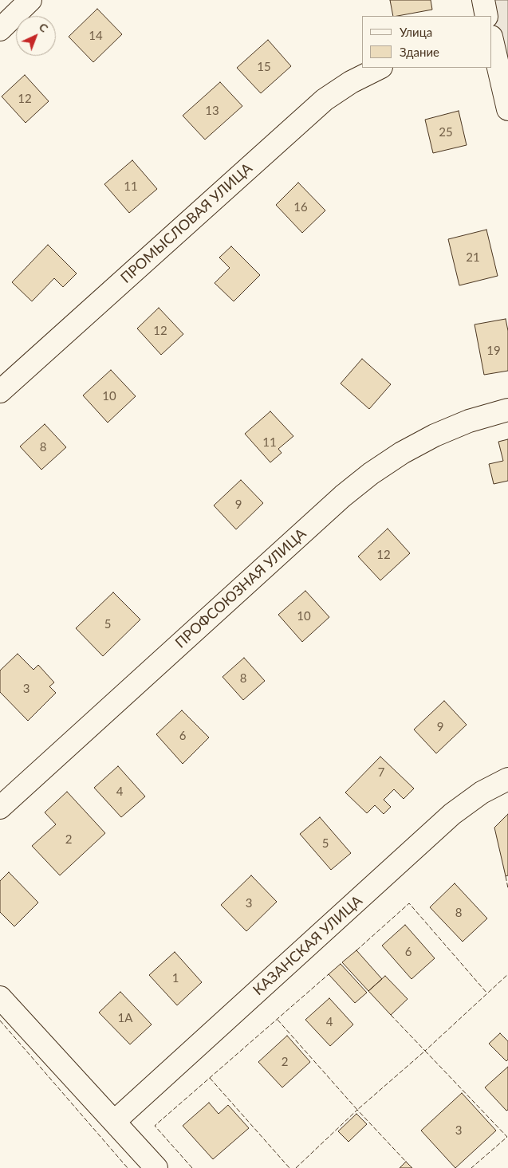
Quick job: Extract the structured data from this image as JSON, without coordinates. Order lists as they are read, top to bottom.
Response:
{
  "streets": {
    "street": ["ПРОМЫСЛОВАЯ УЛИЦА", "ПРОФСОЮЗНАЯ УЛИЦА", "КАЗАНСКАЯ УЛИЦА"]
  },
  "house_numbers": [
    "14",
    "15",
    "12",
    "13",
    "25",
    "11",
    "16",
    "21",
    "12",
    "19",
    "10",
    "11",
    "8",
    "9",
    "12",
    "10",
    "5",
    "8",
    "3",
    "9",
    "6",
    "7",
    "4",
    "2",
    "5",
    "3",
    "8",
    "6",
    "1",
    "1А",
    "4",
    "2",
    "3"
  ],
  "legend": ["Улица", "Здание"],
  "north": "top right"
}
